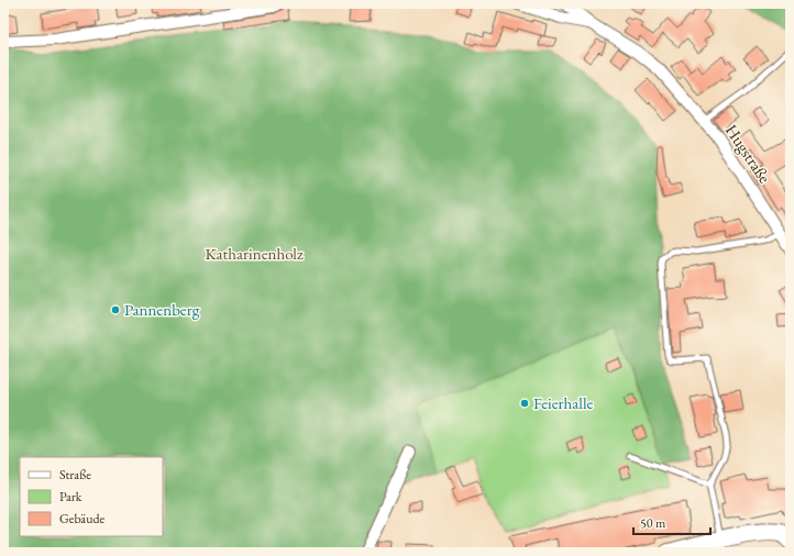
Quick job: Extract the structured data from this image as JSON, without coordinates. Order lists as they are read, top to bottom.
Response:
{
  "streets": {
    "street": ["Hugstraße"]
  },
  "parks": ["Katharinenholz"],
  "places": ["Pannenberg", "Feierhalle"],
  "legend": ["Straße", "Park", "Gebäude"],
  "scale_bar": "50 m"
}
